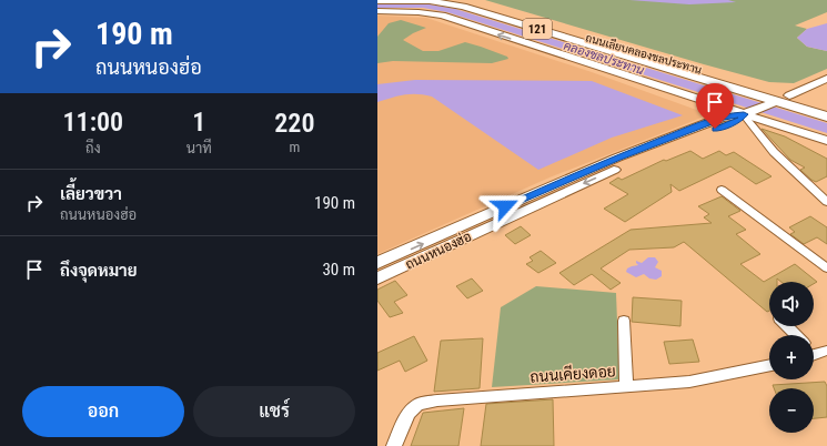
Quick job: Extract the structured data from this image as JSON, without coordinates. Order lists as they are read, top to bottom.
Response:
{
  "streets": {
    "main road": ["121", "ถนนเลียบคลองชลประทาน"],
    "street": ["ถนนหนองฮ่อ", "ถนนเคียงดอย"]
  },
  "water": ["คลองชลประทาน"],
  "page": {
    "turn": ["190 m", "ถนนหนองฮ่อ"],
    "eta": [
      "11:00",
      "ถึง",
      "1",
      "นาที",
      "220",
      "m"
    ],
    "list": [
      {
        "name": "เลี้ยวขวา",
        "note": "ถนนหนองฮ่อ",
        "value": "190 m"
      },
      {
        "name": "ถึงจุดหมาย",
        "value": "30 m"
      }
    ],
    "map_buttons": ["+", "−"],
    "buttons": ["ออก", "แชร์"]
  }
}
